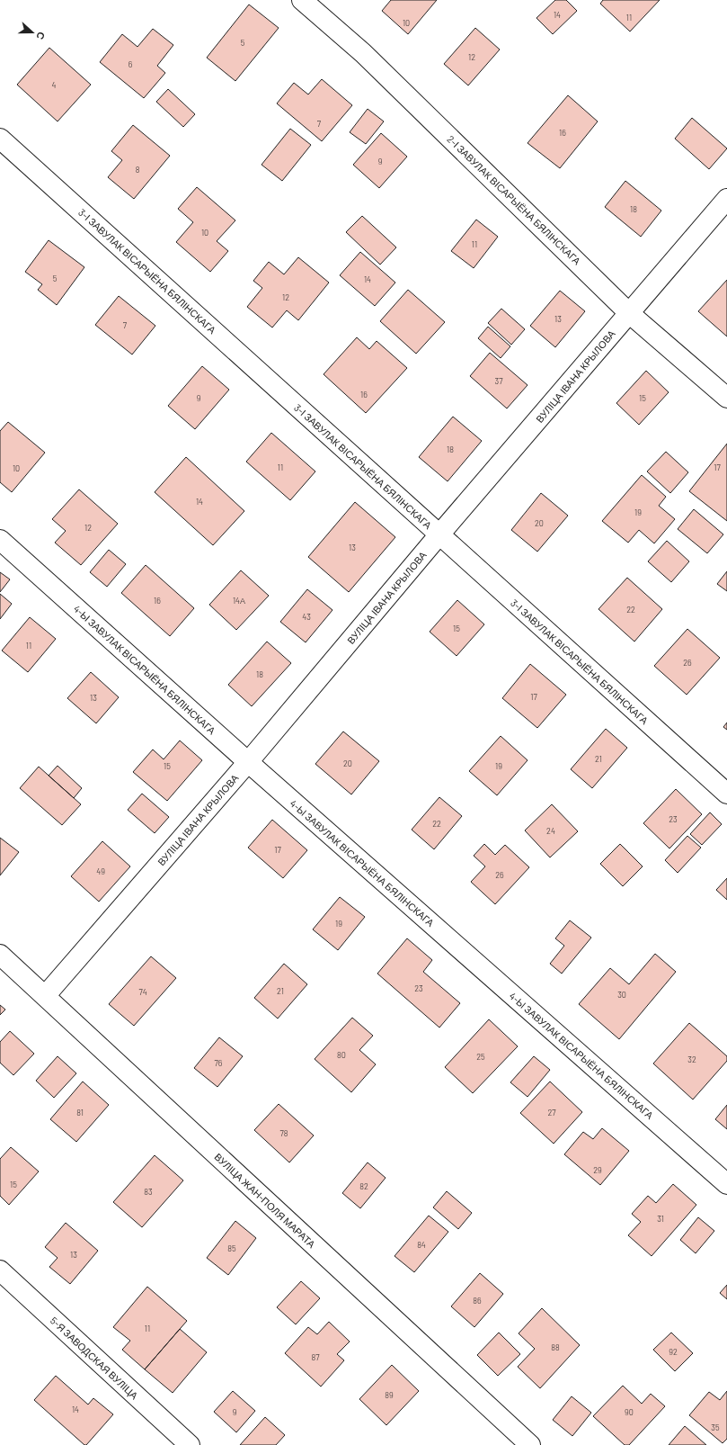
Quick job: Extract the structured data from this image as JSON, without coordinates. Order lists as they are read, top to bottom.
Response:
{
  "streets": {
    "street": [
      "2-І ЗАВУЛАК ВІСАРЫЁНА БЯЛІНСКАГА",
      "3-І ЗАВУЛАК ВІСАРЫЁНА БЯЛІНСКАГА",
      "ВУЛІЦА ІВАНА КРЫЛОВА",
      "4-Ы ЗАВУЛАК ВІСАРЫЁНА БЯЛІНСКАГА",
      "ВУЛІЦА ЖАН-ПОЛЯ МАРАТА",
      "5-Я ЗАВОДСКАЯ ВУЛІЦА"
    ]
  },
  "crossings": [
    ["2-І ЗАВУЛАК ВІСАРЫЁНА БЯЛІНСКАГА", "ВУЛІЦА ІВАНА КРЫЛОВА"],
    ["3-І ЗАВУЛАК ВІСАРЫЁНА БЯЛІНСКАГА", "ВУЛІЦА ІВАНА КРЫЛОВА"],
    ["ВУЛІЦА ІВАНА КРЫЛОВА", "4-Ы ЗАВУЛАК ВІСАРЫЁНА БЯЛІНСКАГА"],
    ["ВУЛІЦА ІВАНА КРЫЛОВА", "ВУЛІЦА ЖАН-ПОЛЯ МАРАТА"]
  ],
  "house_numbers": [
    "14",
    "11",
    "10",
    "5",
    "12",
    "6",
    "4",
    "7",
    "16",
    "9",
    "8",
    "18",
    "10",
    "11",
    "5",
    "14",
    "12",
    "13",
    "7",
    "37",
    "16",
    "9",
    "15",
    "18",
    "11",
    "17",
    "10",
    "14",
    "19",
    "20",
    "12",
    "13",
    "16",
    "14А",
    "22",
    "43",
    "15",
    "11",
    "26",
    "18",
    "17",
    "13",
    "21",
    "20",
    "15",
    "19",
    "23",
    "22",
    "24",
    "17",
    "49",
    "26",
    "19",
    "23",
    "21",
    "74",
    "30",
    "80",
    "25",
    "32",
    "76",
    "81",
    "27",
    "78",
    "29",
    "15",
    "82",
    "83",
    "31",
    "84",
    "85",
    "13",
    "86",
    "11",
    "88",
    "92",
    "87",
    "89",
    "14",
    "9",
    "90",
    "35"
  ],
  "north": "right"
}
